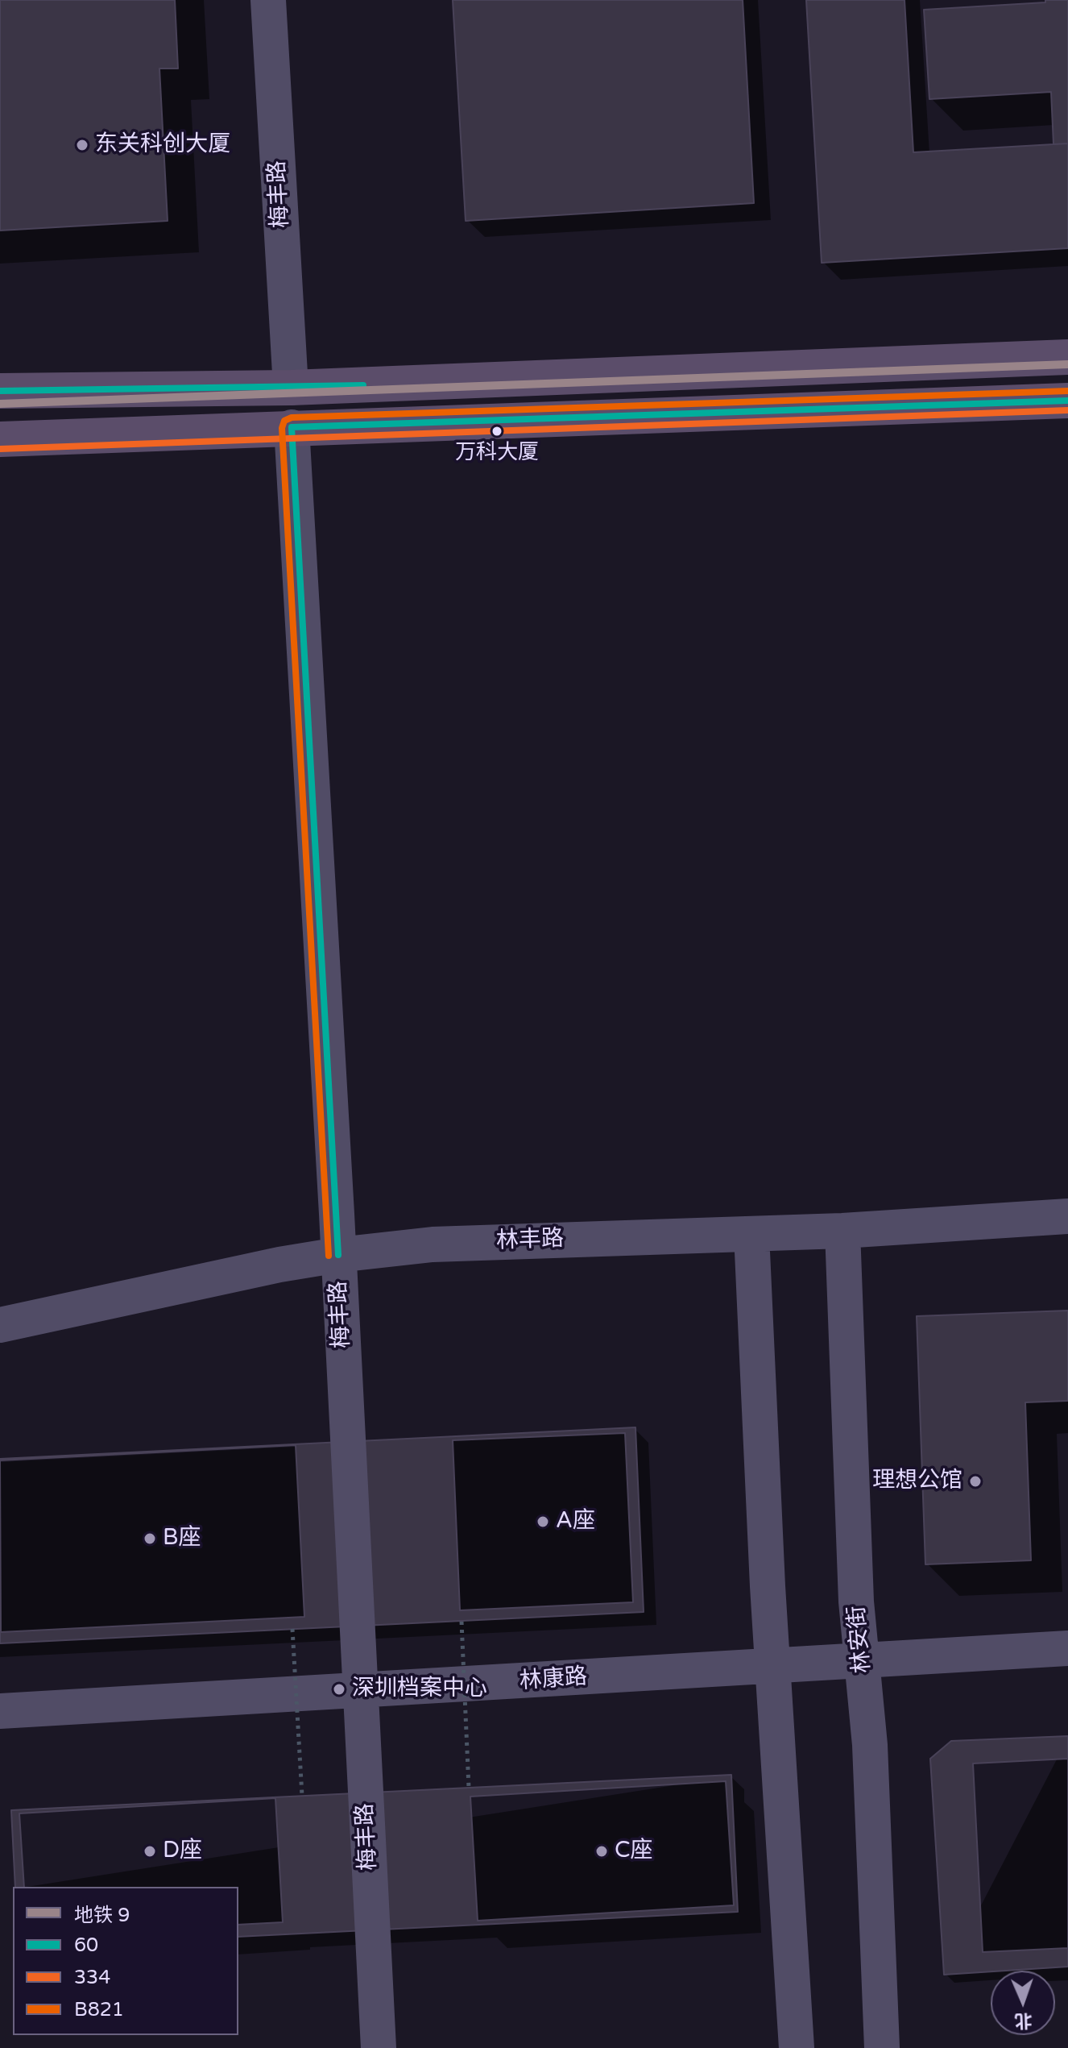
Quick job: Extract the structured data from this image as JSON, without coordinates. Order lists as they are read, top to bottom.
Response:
{
  "streets": {
    "street": [
      "梅丰路",
      "林丰路",
      "林安街",
      "林康路"
    ]
  },
  "crossings": [
    ["梅丰路", "林丰路"],
    ["梅丰路", "林康路"],
    ["林丰路", "林安街"],
    ["林安街", "林康路"]
  ],
  "places": [
    "东关科创大厦",
    "万科大厦",
    "理想公馆",
    "A座",
    "B座",
    "深圳档案中心",
    "D座",
    "C座"
  ],
  "lines": [
    "metro line 9",
    "transit line 60",
    "transit line B821",
    "transit line 334"
  ],
  "legend": [
    "地铁 9",
    "60",
    "334",
    "B821"
  ],
  "north": "bottom"
}
